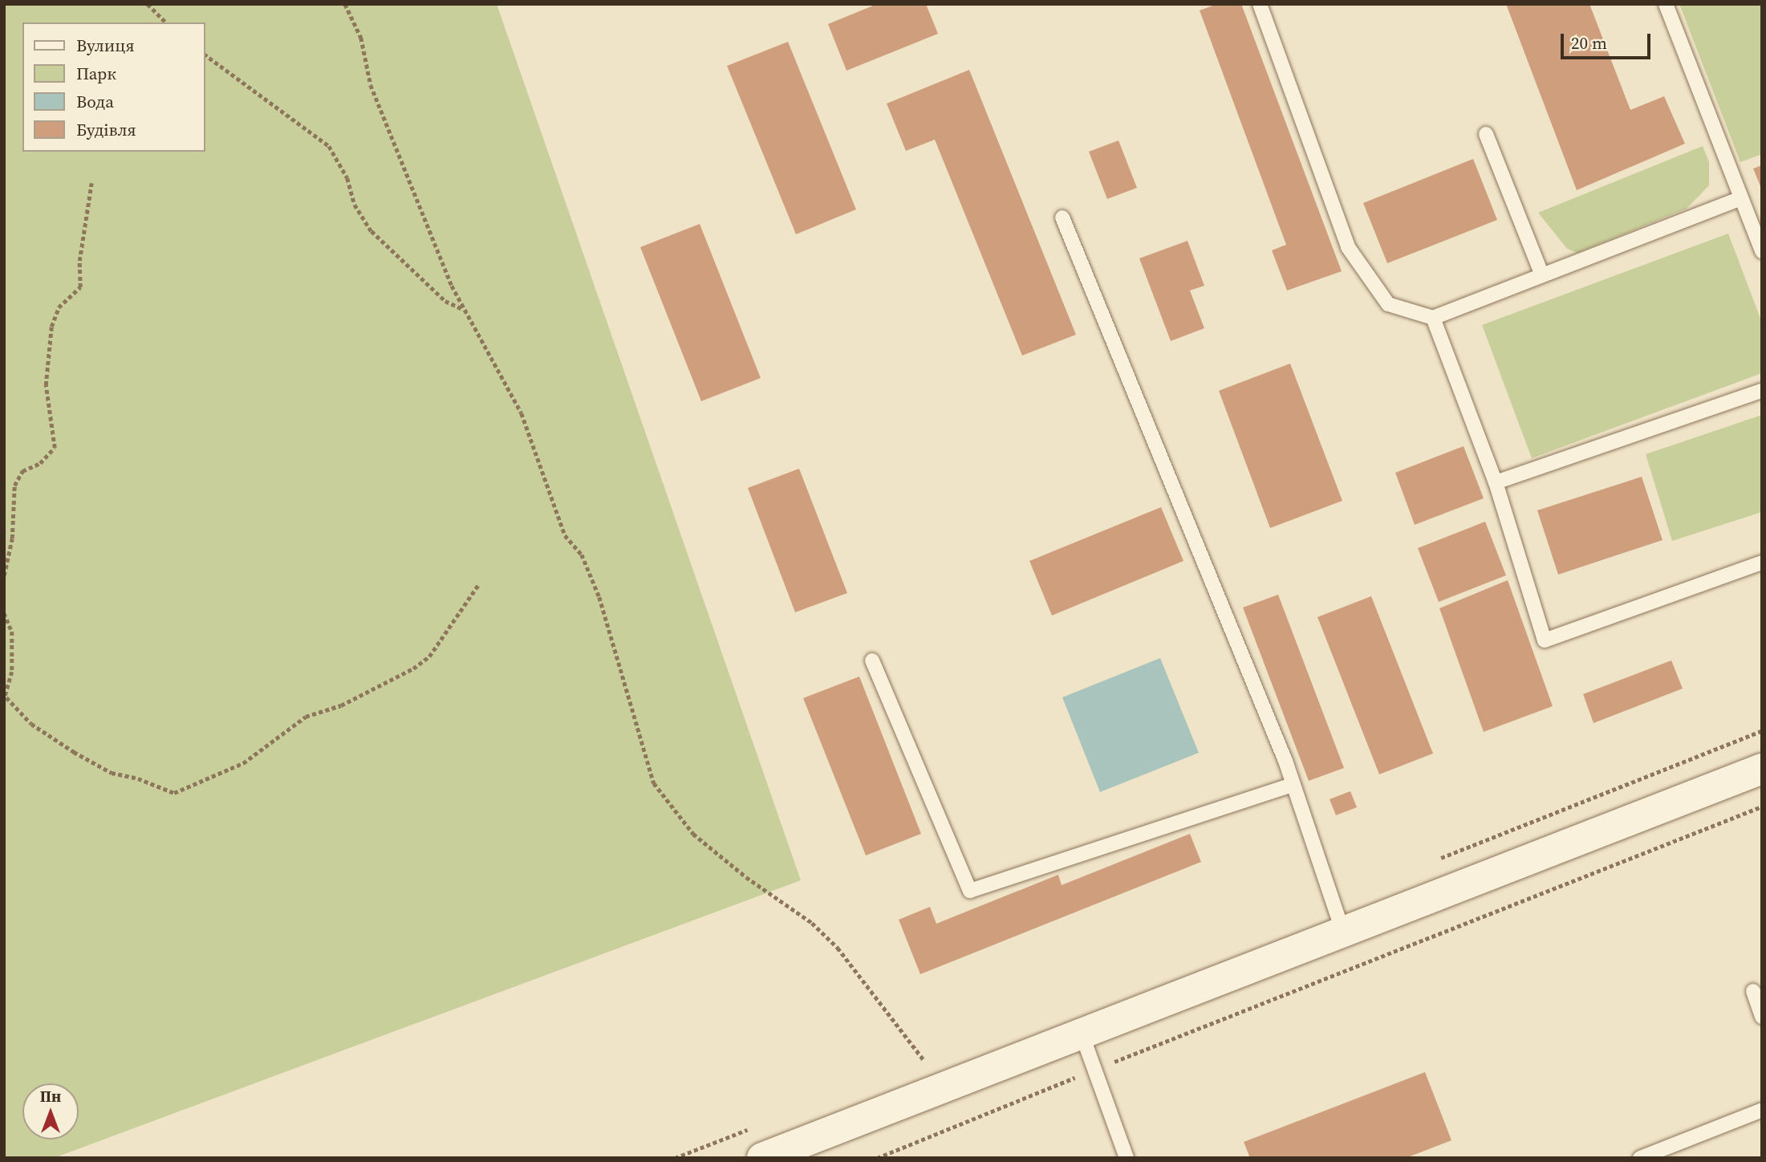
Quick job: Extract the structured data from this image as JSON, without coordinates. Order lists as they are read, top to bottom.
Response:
{
  "legend": [
    "Вулиця",
    "Парк",
    "Вода",
    "Будівля"
  ],
  "scale_bar": "20 m",
  "north": "top"
}
